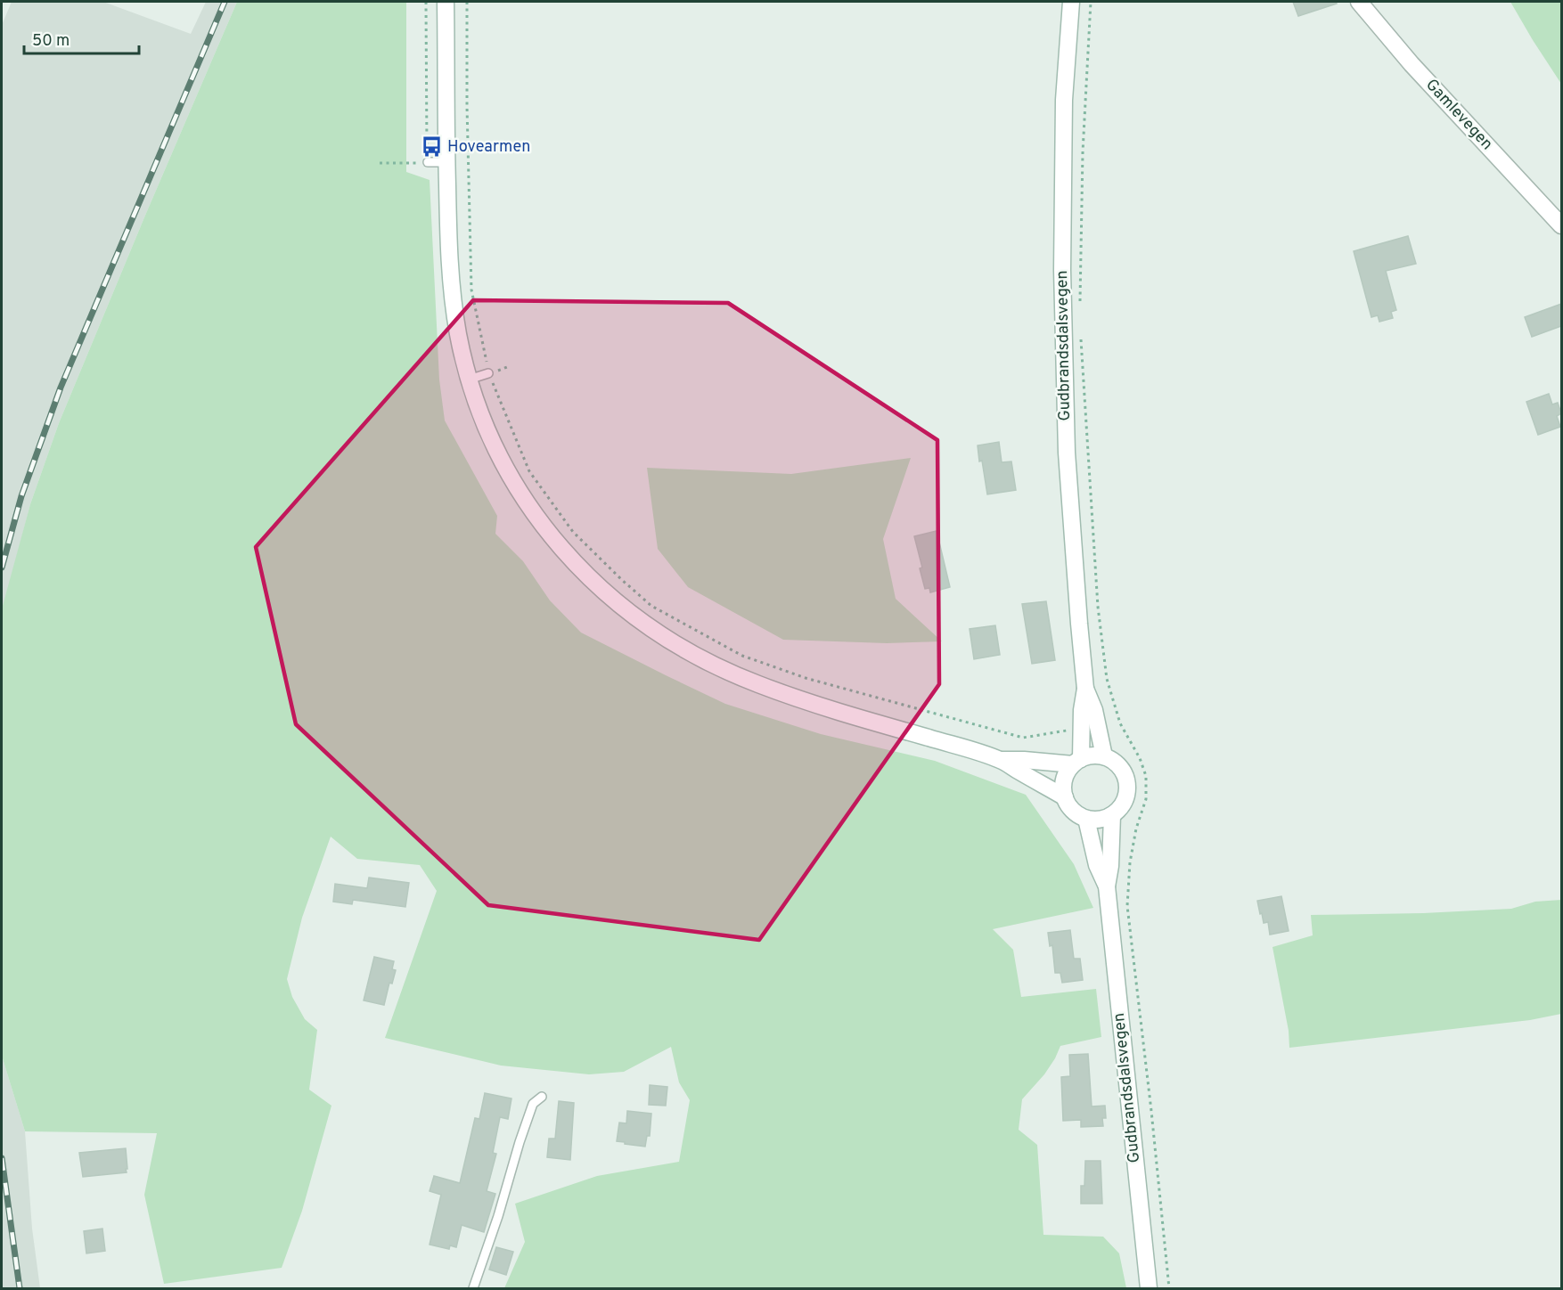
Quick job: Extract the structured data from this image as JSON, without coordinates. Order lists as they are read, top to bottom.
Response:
{
  "streets": {
    "main road": ["Gamlevegen", "Gudbrandsdalsvegen"]
  },
  "places": {
    "bus stop": ["Hovearmen"]
  },
  "scale_bar": "50 m"
}
